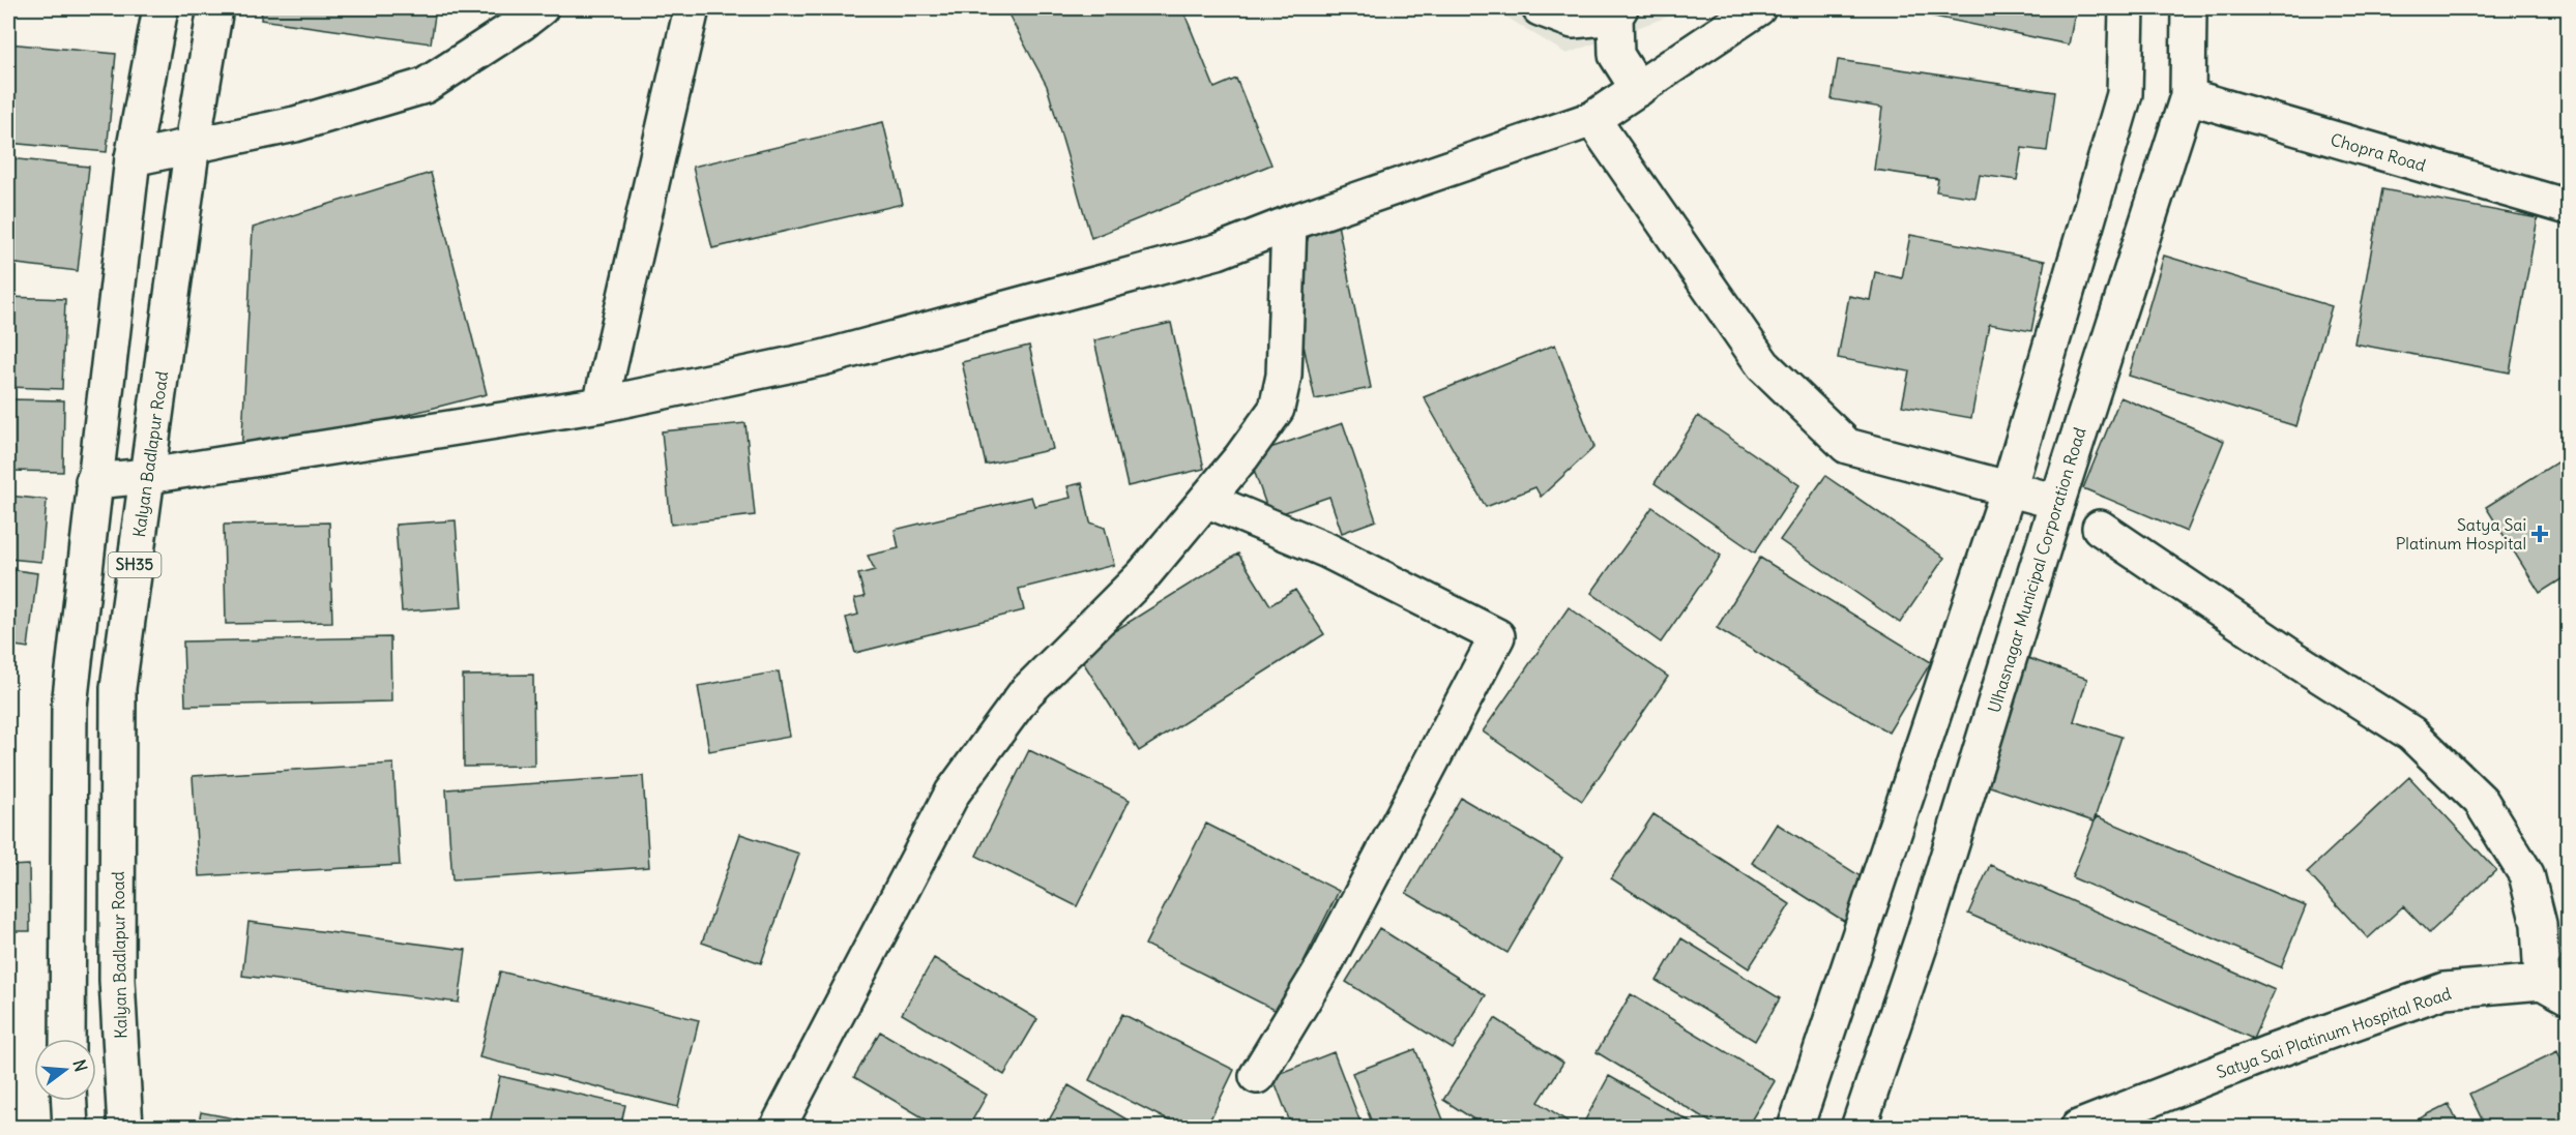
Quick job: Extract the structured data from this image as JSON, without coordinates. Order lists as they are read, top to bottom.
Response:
{
  "streets": {
    "street": [
      "Chopra Road",
      "Kalyan Badlapur Road",
      "SH35",
      "Ulhasnagar Municipal Corporation Road",
      "Satya Sai Platinum Hospital Road"
    ]
  },
  "crossings": [
    ["Chopra Road", "Ulhasnagar Municipal Corporation Road"]
  ],
  "places": {
    "health": ["Satya Sai Platinum Hospital"]
  },
  "north": "right"
}
